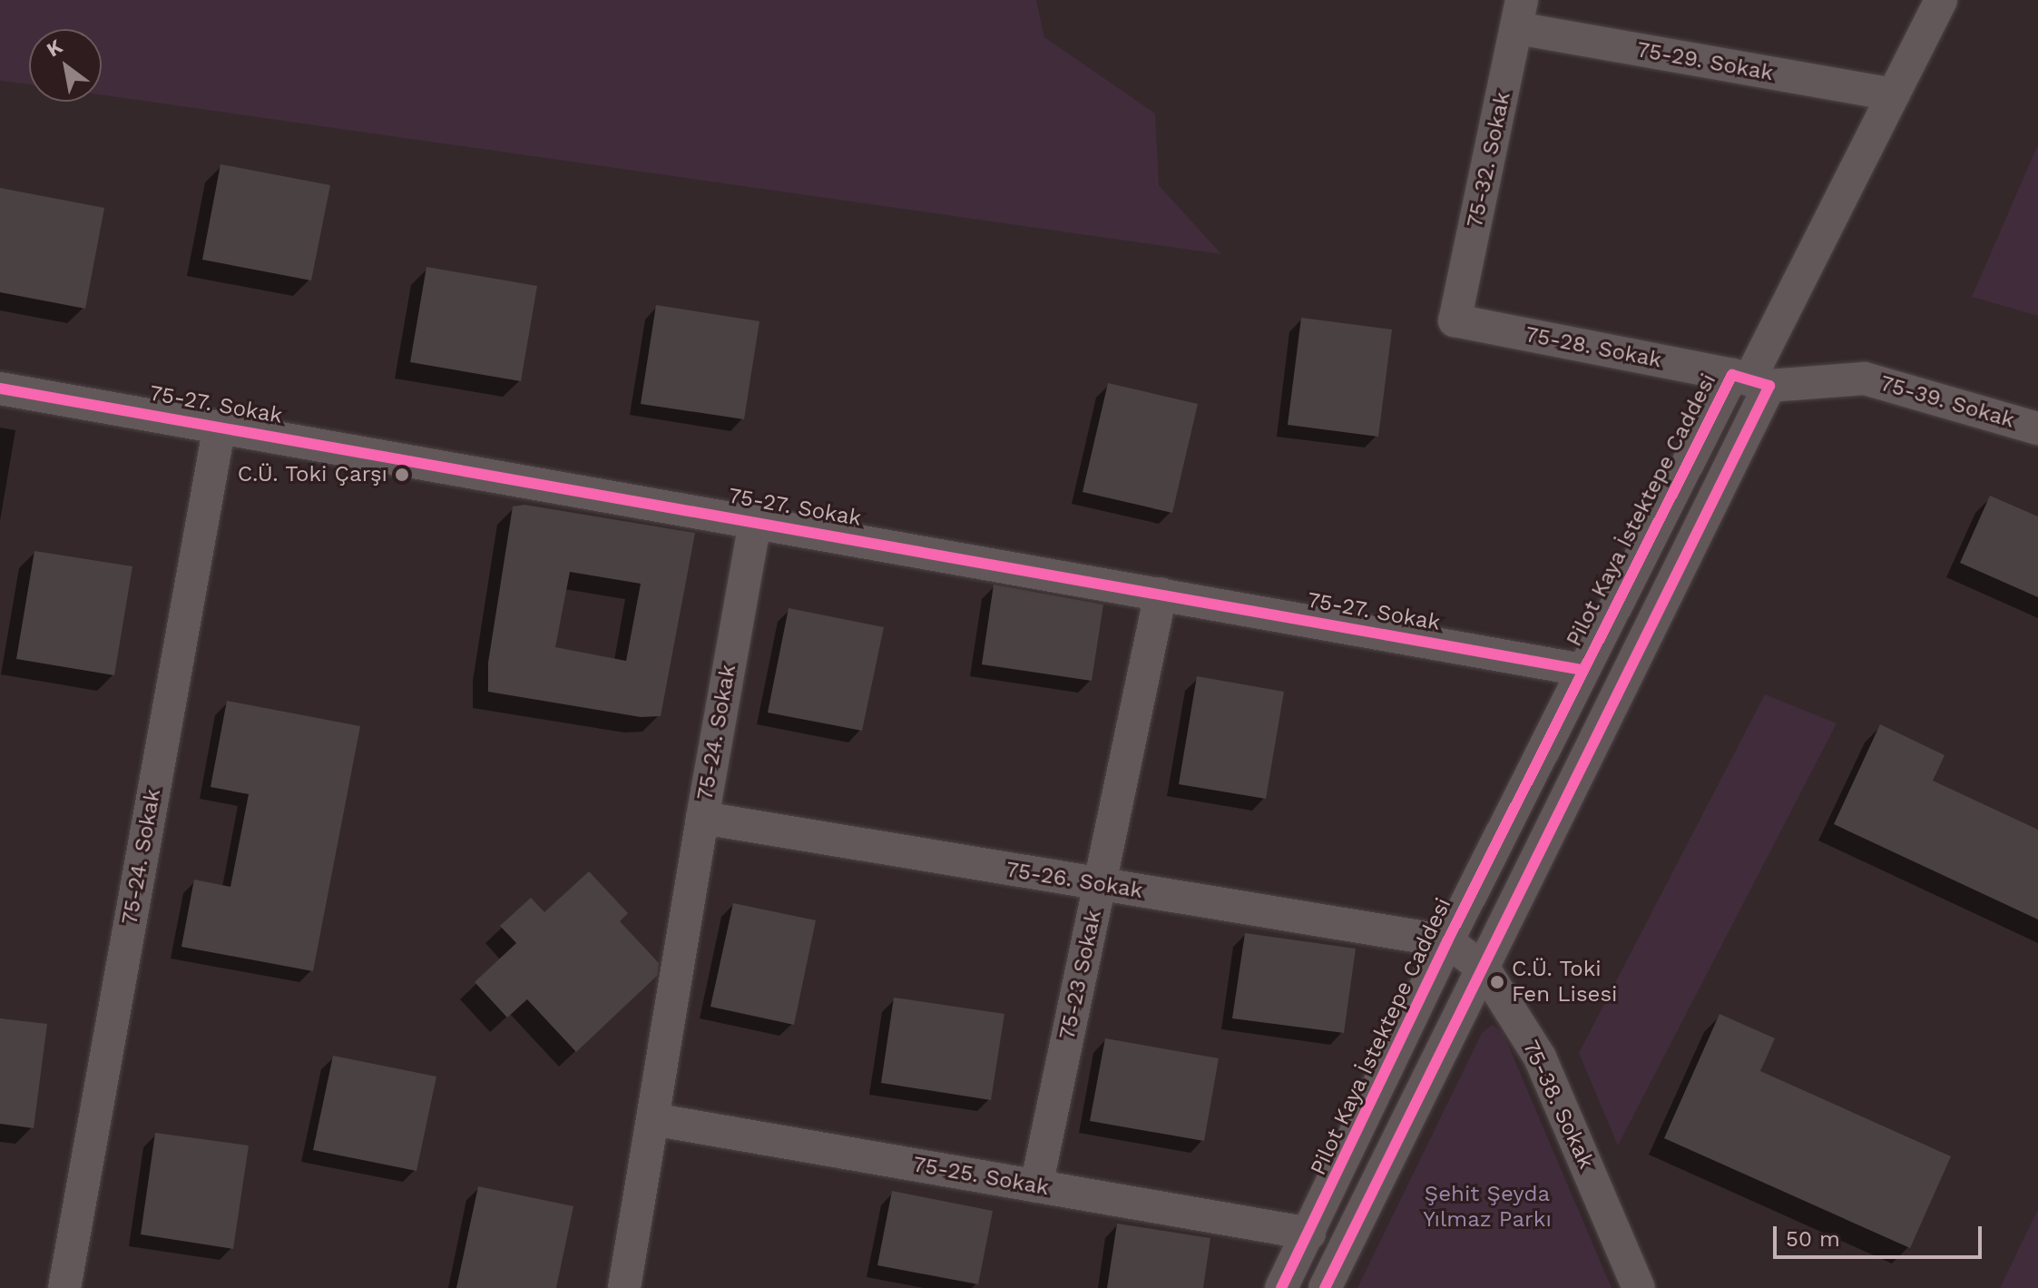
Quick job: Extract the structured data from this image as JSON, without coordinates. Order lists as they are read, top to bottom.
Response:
{
  "streets": {
    "street": [
      "75-29. Sokak",
      "75-32. Sokak",
      "75-28. Sokak",
      "75-39. Sokak",
      "75-27. Sokak",
      "Pilot Kaya İstektepe Caddesi",
      "75-24. Sokak",
      "75-26. Sokak",
      "75-23 Sokak",
      "75-38. Sokak",
      "75-25. Sokak"
    ]
  },
  "crossings": [
    ["75-29. Sokak", "75-32. Sokak"],
    ["75-29. Sokak", "Pilot Kaya İstektepe Caddesi"],
    ["75-32. Sokak", "75-28. Sokak"],
    ["75-28. Sokak", "75-39. Sokak"],
    ["75-28. Sokak", "Pilot Kaya İstektepe Caddesi"],
    ["75-39. Sokak", "Pilot Kaya İstektepe Caddesi"],
    ["75-27. Sokak", "Pilot Kaya İstektepe Caddesi"],
    ["75-27. Sokak", "75-24. Sokak"],
    ["75-27. Sokak", "75-23 Sokak"],
    ["Pilot Kaya İstektepe Caddesi", "75-26. Sokak"],
    ["Pilot Kaya İstektepe Caddesi", "75-38. Sokak"],
    ["Pilot Kaya İstektepe Caddesi", "75-25. Sokak"],
    ["75-24. Sokak", "75-26. Sokak"],
    ["75-24. Sokak", "75-25. Sokak"],
    ["75-26. Sokak", "75-23 Sokak"],
    ["75-26. Sokak", "75-38. Sokak"],
    ["75-23 Sokak", "75-25. Sokak"]
  ],
  "parks": ["Şehit Şeyda Yılmaz Parkı"],
  "places": ["C.Ü. Toki Çarşı", "C.Ü. Toki Fen Lisesi"],
  "scale_bar": "50 m",
  "north": "top left"
}
